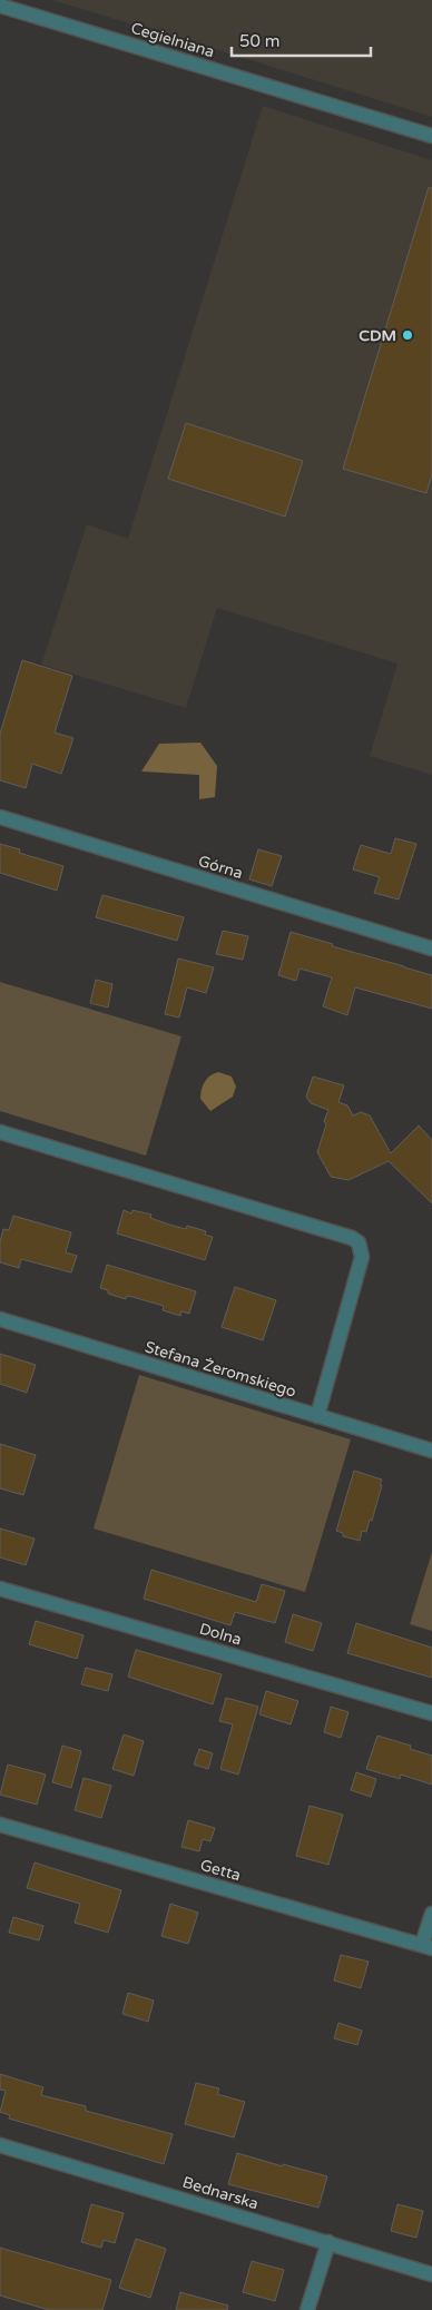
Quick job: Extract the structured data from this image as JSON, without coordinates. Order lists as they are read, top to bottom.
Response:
{
  "streets": {
    "street": [
      "Cegielniana",
      "Górna",
      "Stefana Żeromskiego",
      "Dolna",
      "Getta",
      "Bednarska"
    ]
  },
  "places": ["CDM"],
  "scale_bar": "50 m"
}
